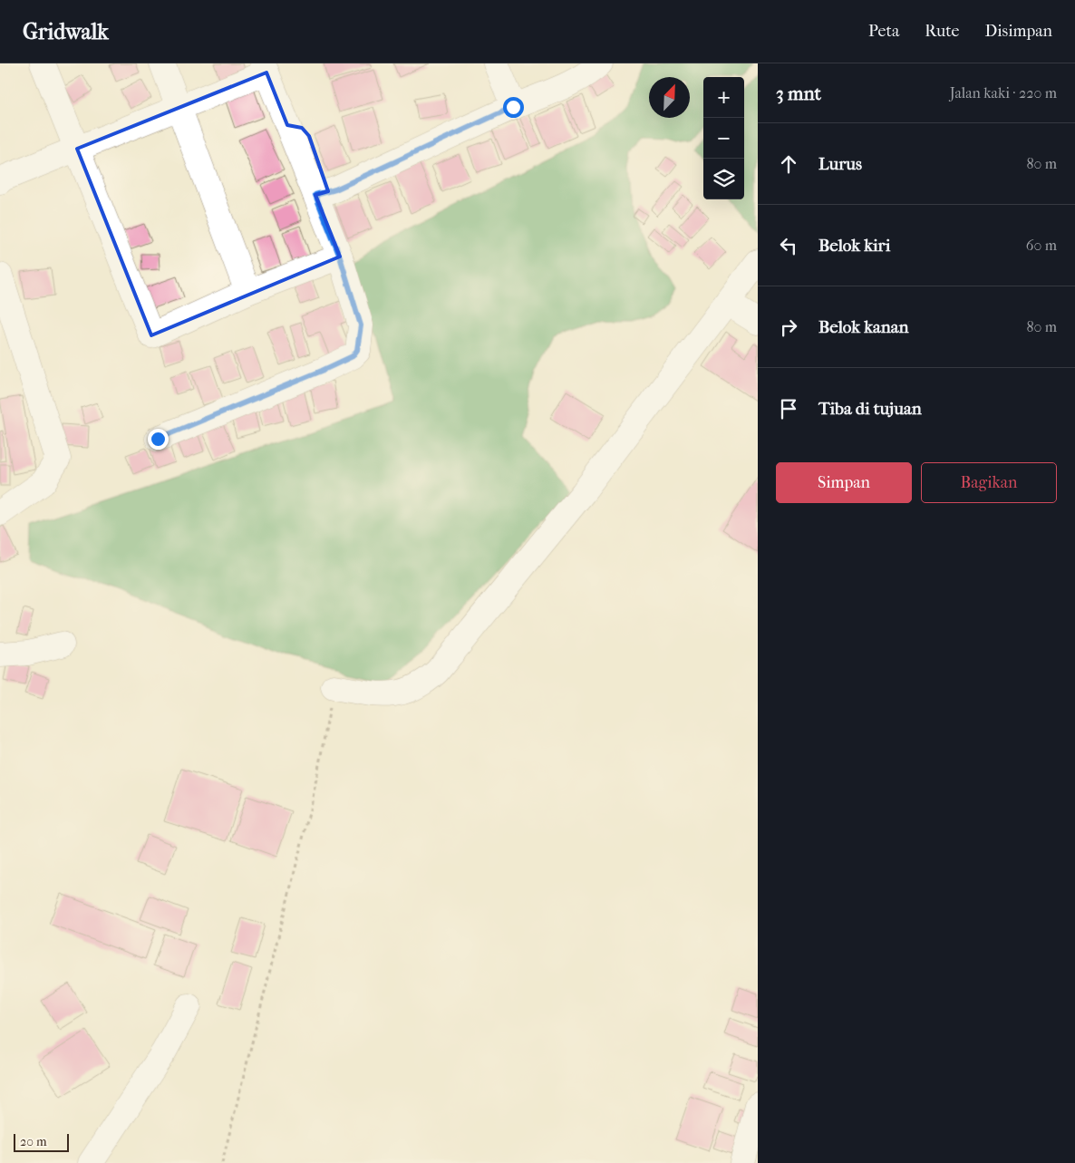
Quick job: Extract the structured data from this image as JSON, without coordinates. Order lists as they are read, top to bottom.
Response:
{
  "scale_bar": "20 m",
  "north": "top right",
  "page": {
    "header": "Gridwalk",
    "nav": ["Peta", "Rute", "Disimpan"],
    "heading": ["3 mnt", "Jalan kaki · 220 m"],
    "map_buttons": ["+", "−"],
    "list": [
      ["Lurus", "80 m"],
      ["Belok kiri", "60 m"],
      ["Belok kanan", "80 m"],
      "Tiba di tujuan"
    ],
    "buttons": ["Simpan", "Bagikan"],
    "scale": "20 m"
  }
}
